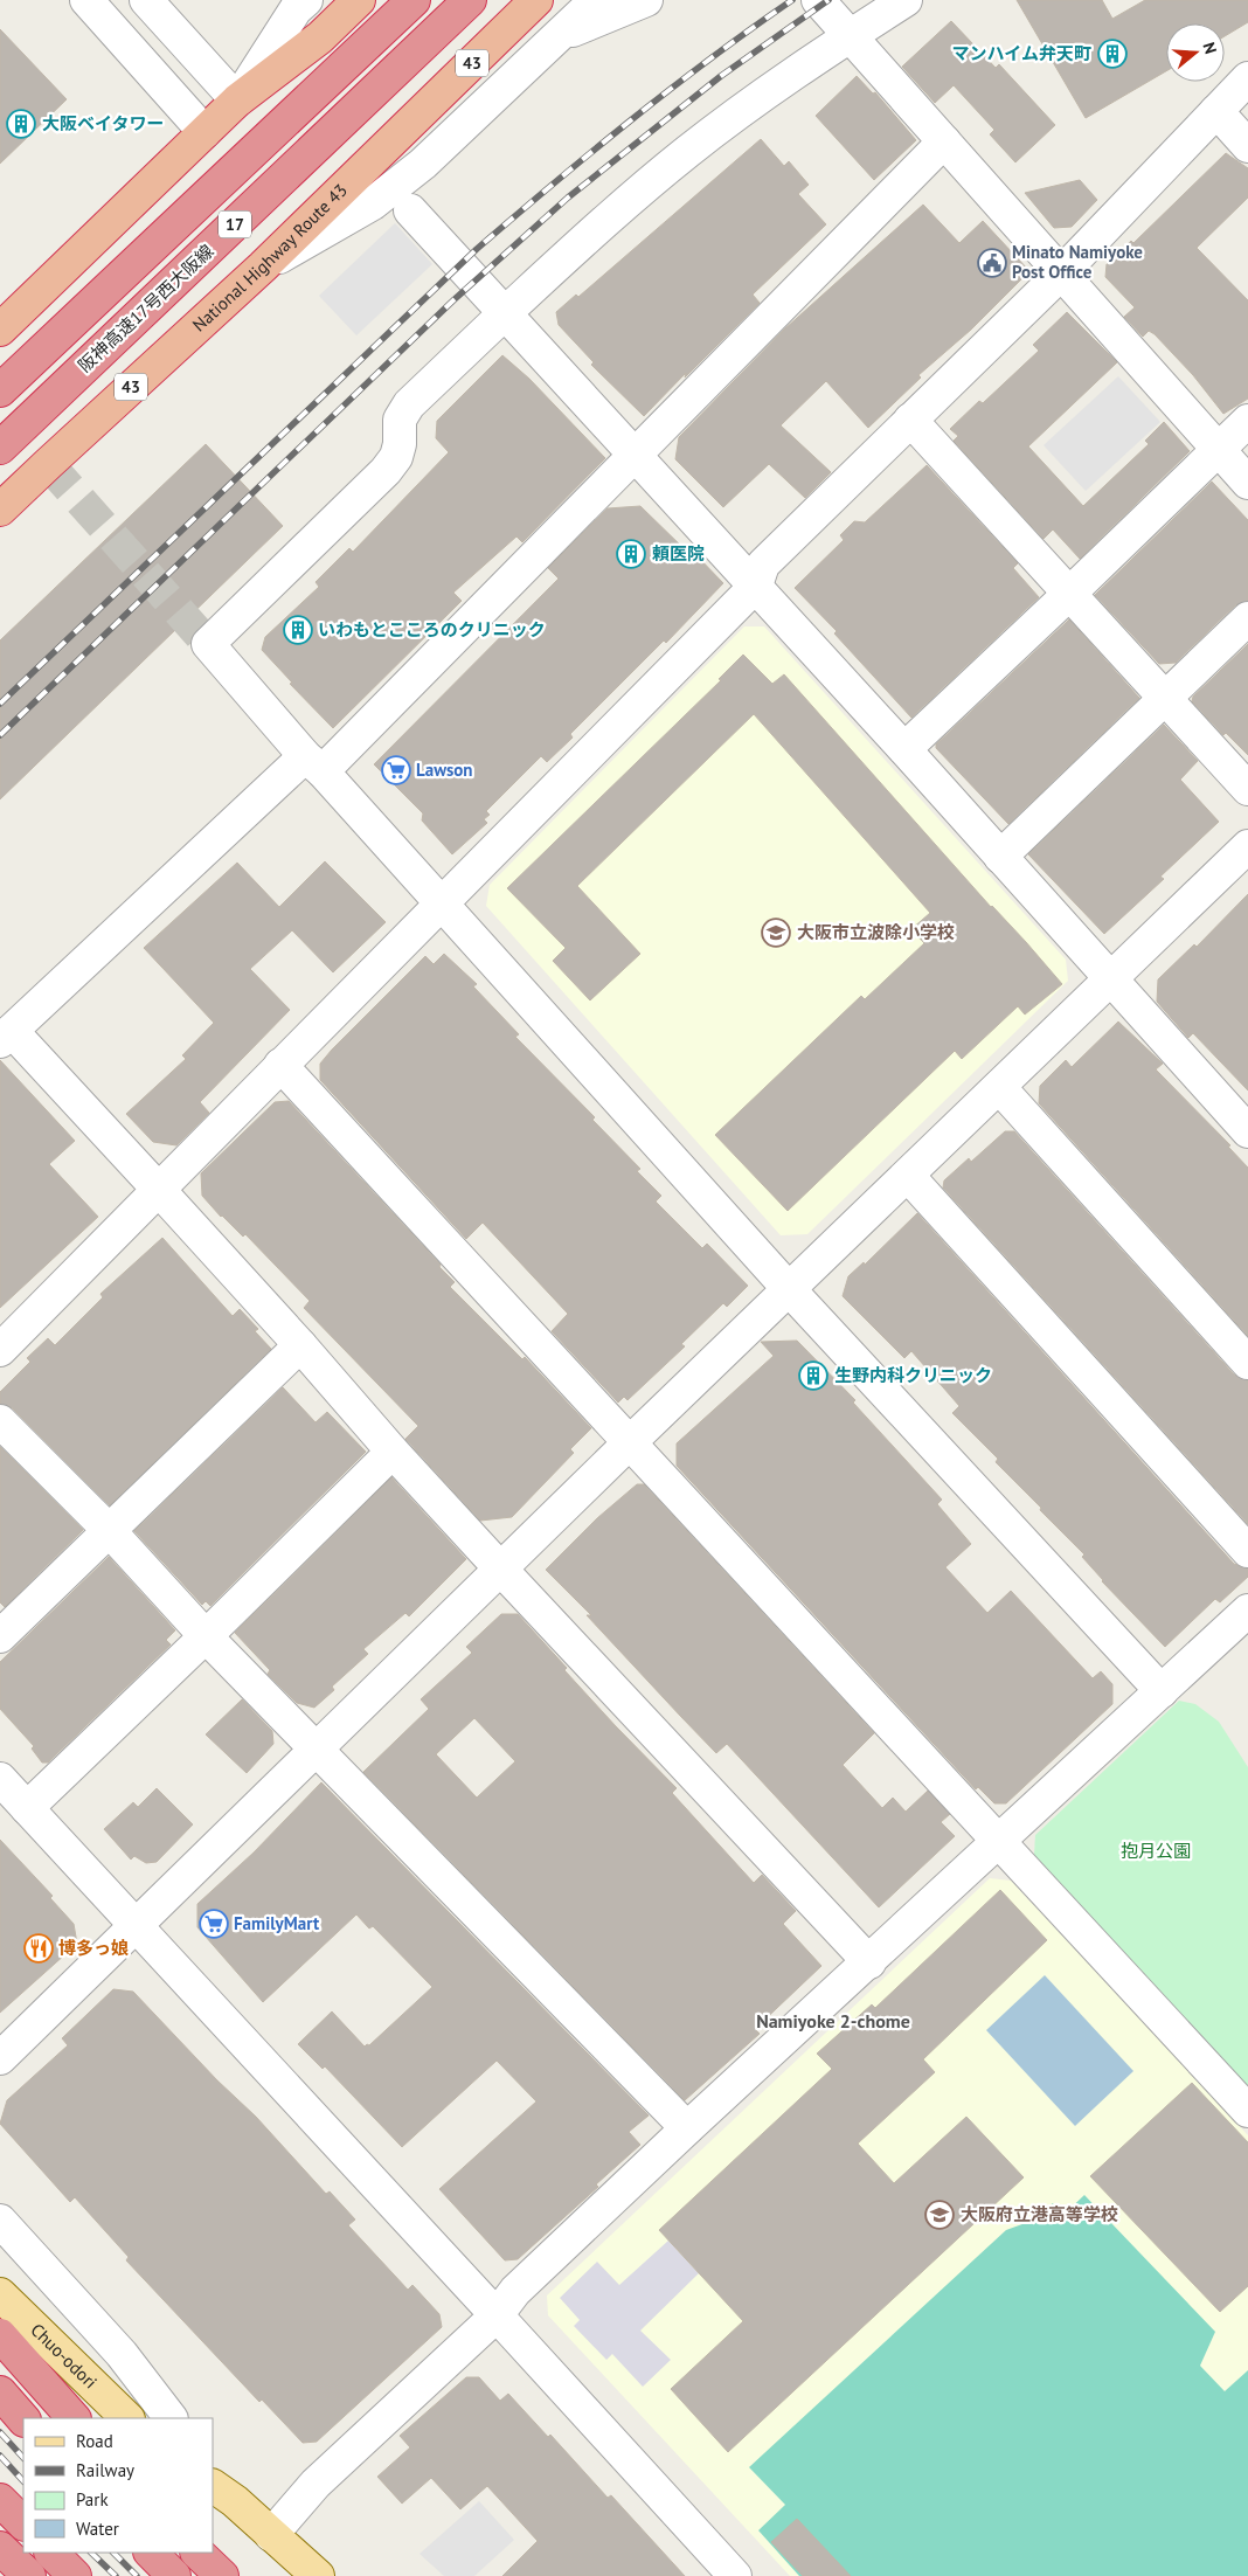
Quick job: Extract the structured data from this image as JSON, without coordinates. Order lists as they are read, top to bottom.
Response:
{
  "streets": {
    "highway": [
      "43",
      "17",
      "National Highway Route 43",
      "阪神高速17号西大阪線"
    ],
    "main road": ["Chuo-odori"]
  },
  "districts": ["Namiyoke 2-chome"],
  "parks": ["抱月公園"],
  "places": {
    "building": [
      "マンハイム弁天町",
      "大阪ベイタワー",
      "頼医院",
      "いわもとこころのクリニック",
      "生野内科クリニック"
    ],
    "public building": ["Minato Namiyoke Post Office"],
    "supermarket": ["Lawson", "FamilyMart"],
    "school or university": ["大阪市立波除小学校", "大阪府立港高等学校"],
    "restaurant": ["博多っ娘"]
  },
  "legend": [
    "Road",
    "Railway",
    "Park",
    "Water"
  ],
  "north": "right"
}
